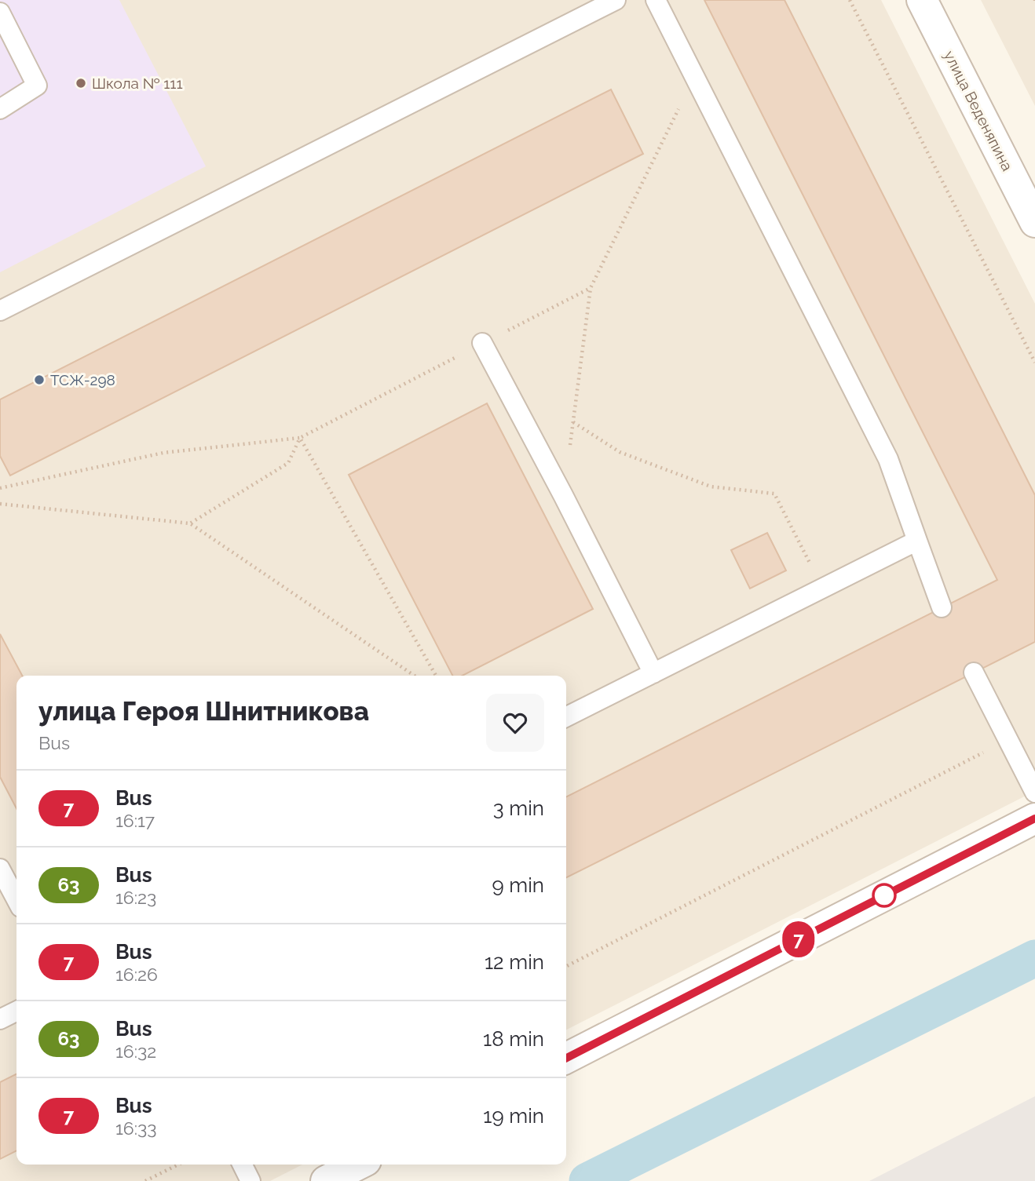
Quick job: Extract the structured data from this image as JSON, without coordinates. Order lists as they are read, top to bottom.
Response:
{
  "streets": {
    "street": ["улица Веденяпина"]
  },
  "places": ["Школа № 111", "ТСЖ-298"],
  "lines": ["bus line 7"],
  "page": {
    "on_map": "7",
    "heading": ["улица Героя Шнитникова", "Bus"],
    "list": [
      {
        "mark": "7",
        "name": "Bus",
        "note": "16:17",
        "value": "3 min"
      },
      {
        "mark": "63",
        "name": "Bus",
        "note": "16:23",
        "value": "9 min"
      },
      {
        "mark": "7",
        "name": "Bus",
        "note": "16:26",
        "value": "12 min"
      },
      {
        "mark": "63",
        "name": "Bus",
        "note": "16:32",
        "value": "18 min"
      },
      {
        "mark": "7",
        "name": "Bus",
        "note": "16:33",
        "value": "19 min"
      }
    ]
  }
}
